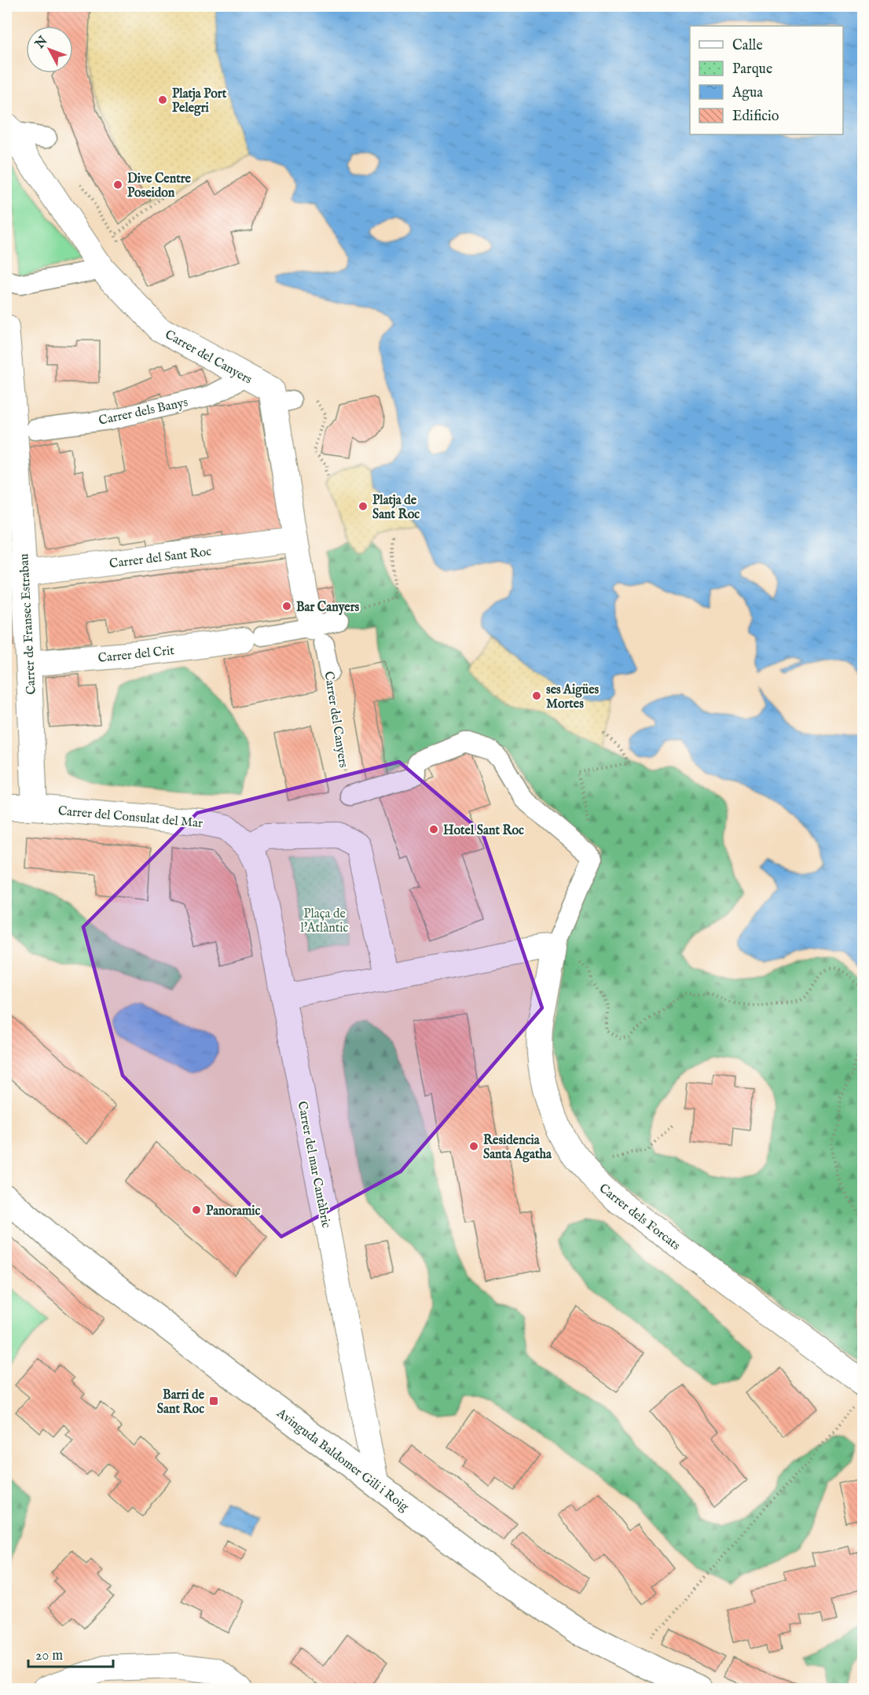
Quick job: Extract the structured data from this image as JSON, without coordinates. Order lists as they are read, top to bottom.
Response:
{
  "streets": {
    "street": [
      "Carrer del Canyers",
      "Carrer dels Banys",
      "Carrer del Sant Roc",
      "Carrer de Fransec Estrabau",
      "Carrer del Crit",
      "Carrer del Consulat del Mar",
      "Carrer del mar Cantàbric",
      "Carrer dels Forcats",
      "Avinguda Baldomer Gili i Roig"
    ]
  },
  "crossings": [
    ["Carrer del Canyers", "Carrer dels Banys"],
    ["Carrer del Canyers", "Carrer del Sant Roc"],
    ["Carrer del Sant Roc", "Carrer de Fransec Estrabau"],
    ["Carrer de Fransec Estrabau", "Carrer del Crit"],
    ["Carrer de Fransec Estrabau", "Carrer del Consulat del Mar"],
    ["Carrer del Consulat del Mar", "Carrer del mar Cantàbric"],
    ["Carrer del mar Cantàbric", "Avinguda Baldomer Gili i Roig"]
  ],
  "parks": ["Plaça de l'Atlàntic"],
  "places": {
    "other": [
      "Platja Port Pelegri",
      "Dive Centre Poseidon",
      "Platja de Sant Roc",
      "Bar Canyers",
      "ses Aigües Mortes",
      "Hotel Sant Roc",
      "Residencia Santa Agatha",
      "Panoramic"
    ],
    "transit": ["Barri de Sant Roc"]
  },
  "legend": [
    "Calle",
    "Parque",
    "Agua",
    "Edificio"
  ],
  "scale_bar": "20 m",
  "north": "top left"
}
